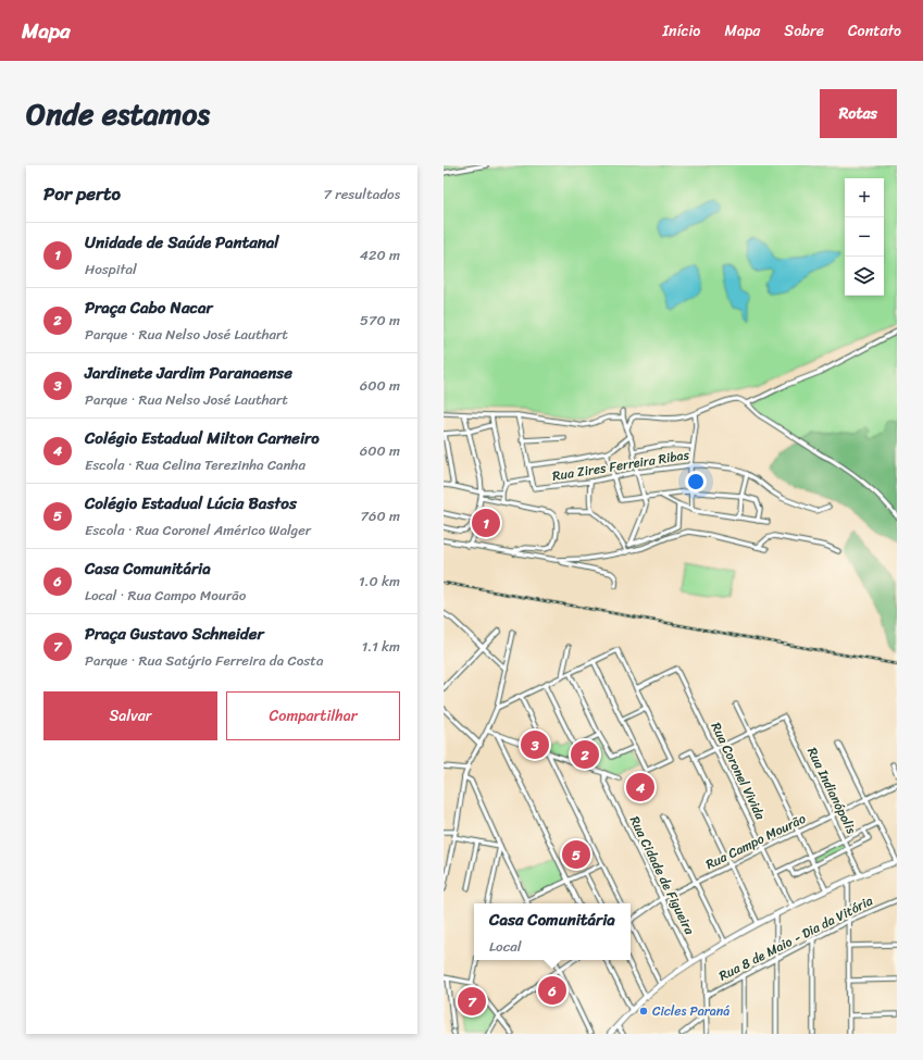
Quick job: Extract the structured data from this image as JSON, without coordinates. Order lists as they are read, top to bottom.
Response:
{
  "streets": {
    "street": [
      "Rua Zires Ferreira Ribas",
      "Rua Coronel Vivida",
      "Rua Indianópolis",
      "Rua Campo Mourão",
      "Rua Cidade de Figueira",
      "Rua 8 de Maio - Dia da Vitória"
    ]
  },
  "crossings": [
    ["Rua Coronel Vivida", "Rua Campo Mourão"],
    ["Rua Indianópolis", "Rua Campo Mourão"],
    ["Rua Campo Mourão", "Rua Cidade de Figueira"]
  ],
  "places": ["Cicles Paraná"],
  "page": {
    "header": "Mapa",
    "nav": [
      "Início",
      "Mapa",
      "Sobre",
      "Contato"
    ],
    "title": "Onde estamos",
    "buttons": [
      "Rotas",
      ["Salvar", "Compartilhar"]
    ],
    "heading": ["Por perto", "7 resultados"],
    "map_buttons": ["+", "−"],
    "list": [
      {
        "mark": "1",
        "name": "Unidade de Saúde Pantanal",
        "note": "Hospital",
        "value": "420 m"
      },
      {
        "mark": "2",
        "name": "Praça Cabo Nacar",
        "note": "Parque · Rua Nelso José Lauthart",
        "value": "570 m"
      },
      {
        "mark": "3",
        "name": "Jardinete Jardim Paranaense",
        "note": "Parque · Rua Nelso José Lauthart",
        "value": "600 m"
      },
      {
        "mark": "4",
        "name": "Colégio Estadual Milton Carneiro",
        "note": "Escola · Rua Celina Terezinha Canha",
        "value": "600 m"
      },
      {
        "mark": "5",
        "name": "Colégio Estadual Lúcia Bastos",
        "note": "Escola · Rua Coronel Américo Walger",
        "value": "760 m"
      },
      {
        "mark": "6",
        "name": "Casa Comunitária",
        "note": "Local · Rua Campo Mourão",
        "value": "1.0 km"
      },
      {
        "mark": "7",
        "name": "Praça Gustavo Schneider",
        "note": "Parque · Rua Satýrio Ferreira da Costa",
        "value": "1.1 km"
      }
    ],
    "pins": [
      "1",
      "3",
      "2",
      "4",
      "5",
      "6",
      "7"
    ],
    "popup": ["Casa Comunitária", "Local"]
  }
}
